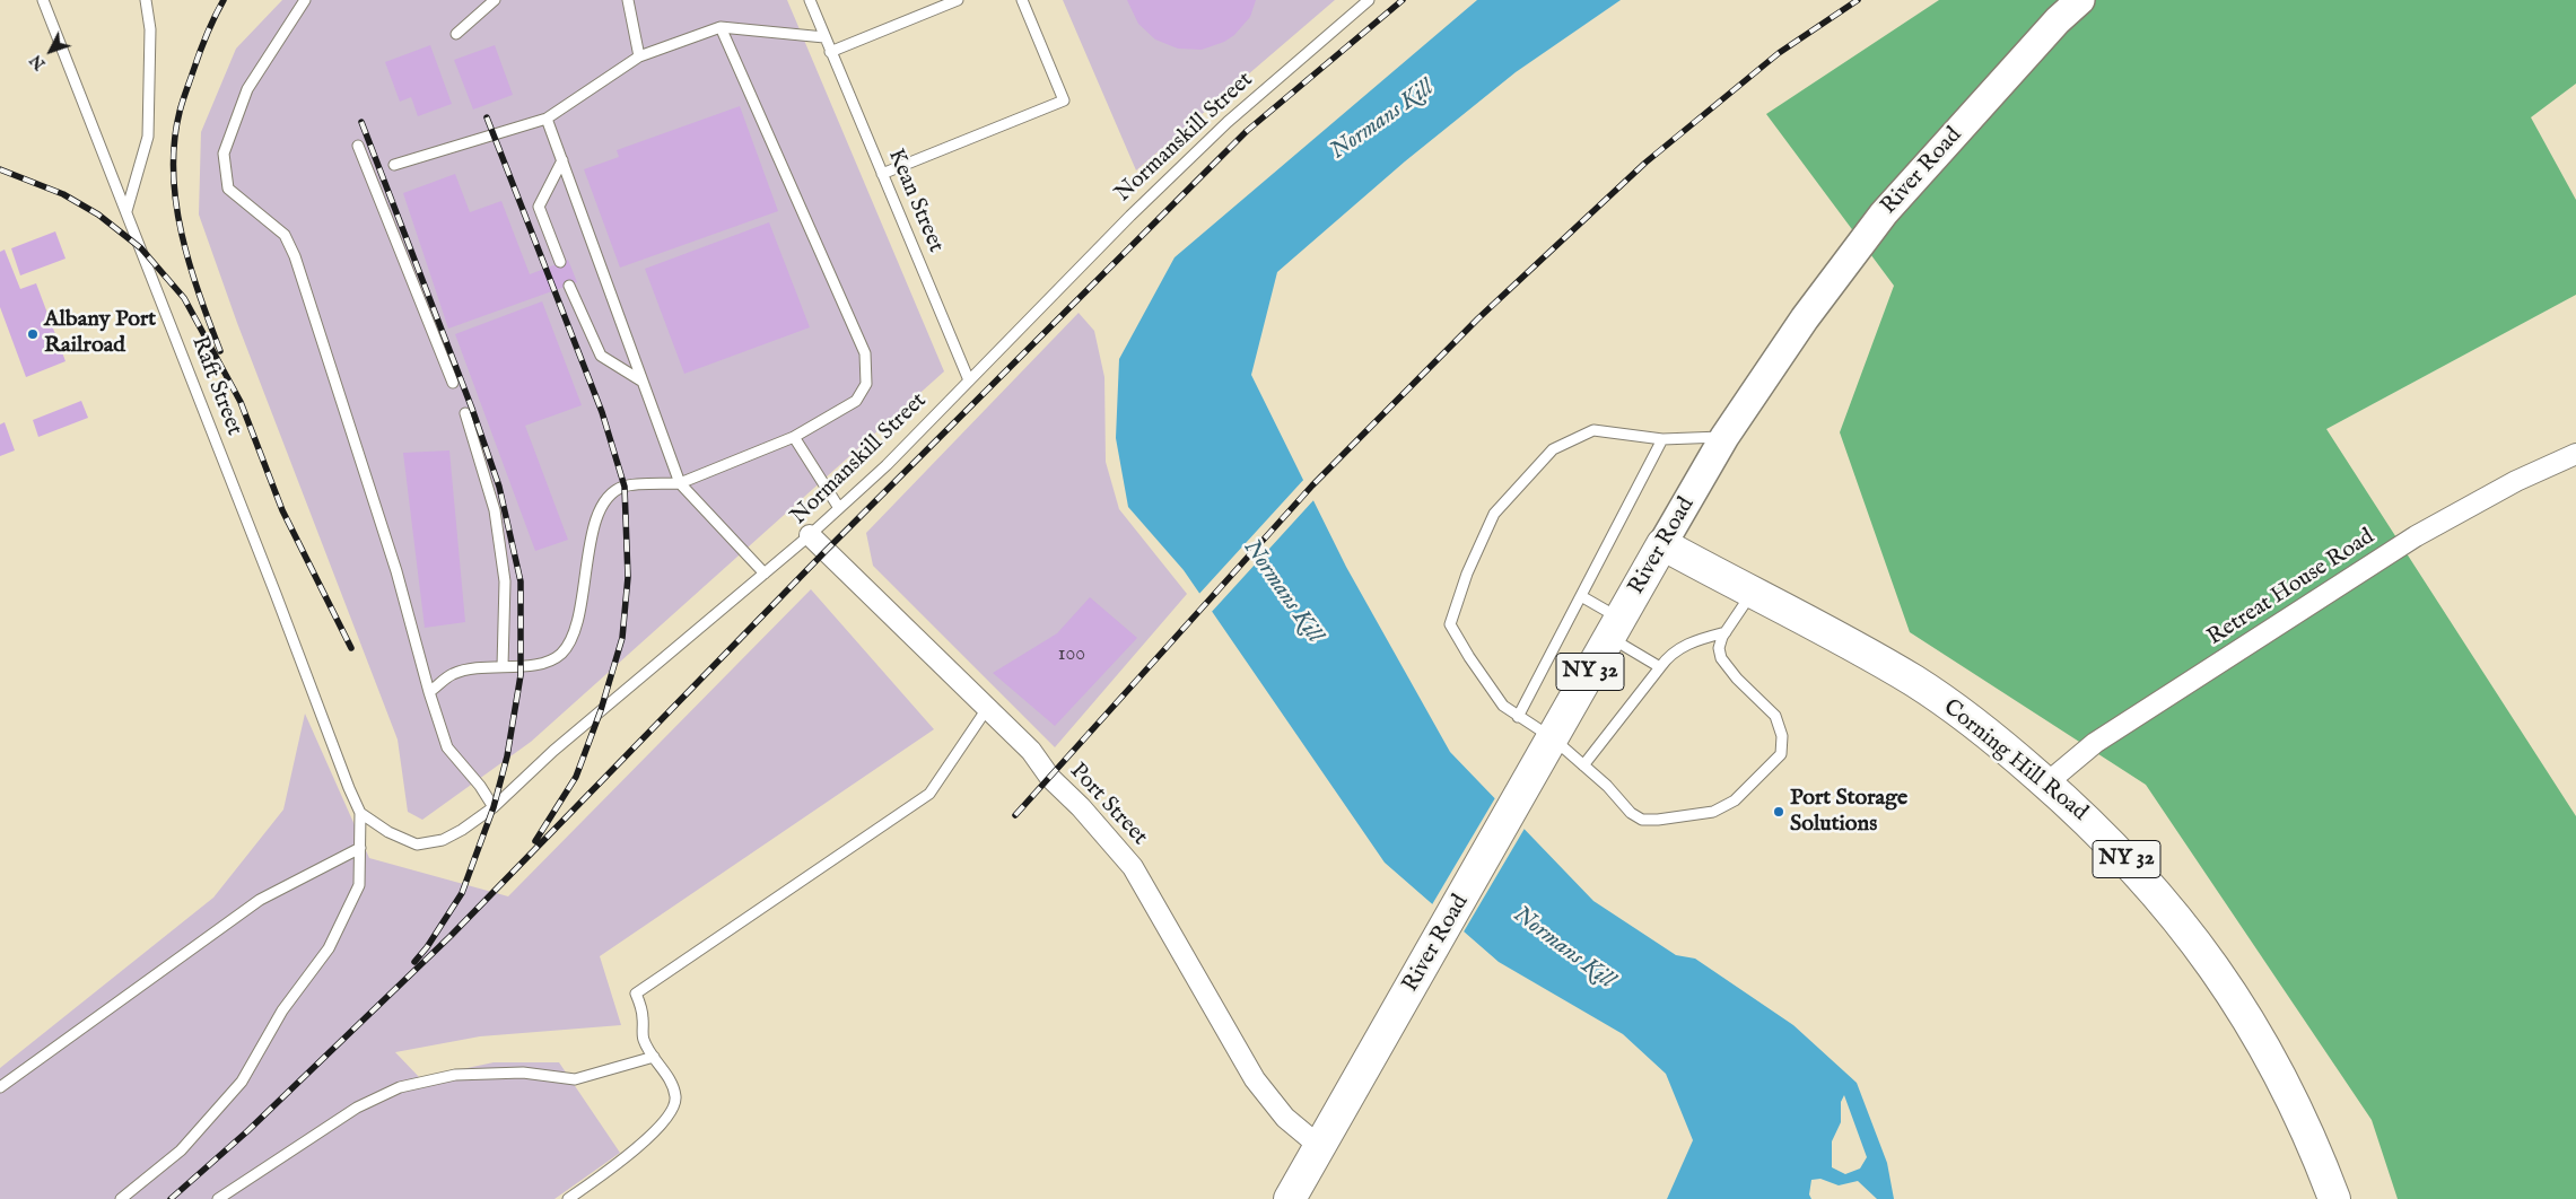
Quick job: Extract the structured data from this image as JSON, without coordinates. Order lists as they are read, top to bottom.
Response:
{
  "streets": {
    "main road": ["River Road", "NY 32", "Corning Hill Road"],
    "street": ["Retreat House Road", "Port Street"],
    "lane": ["Normanskill Street", "Kean Street", "Raft Street"]
  },
  "crossings": [
    ["Normanskill Street", "Kean Street"],
    ["Normanskill Street", "Raft Street"],
    ["Normanskill Street", "Port Street"],
    ["River Road", "NY 32"],
    ["River Road", "Corning Hill Road"],
    ["River Road", "Port Street"],
    ["Retreat House Road", "Corning Hill Road"],
    ["NY 32", "Port Street"]
  ],
  "water": ["Normans Kill"],
  "places": ["Albany Port Railroad", "Port Storage Solutions"],
  "house_numbers": ["100"],
  "north": "bottom left"
}
